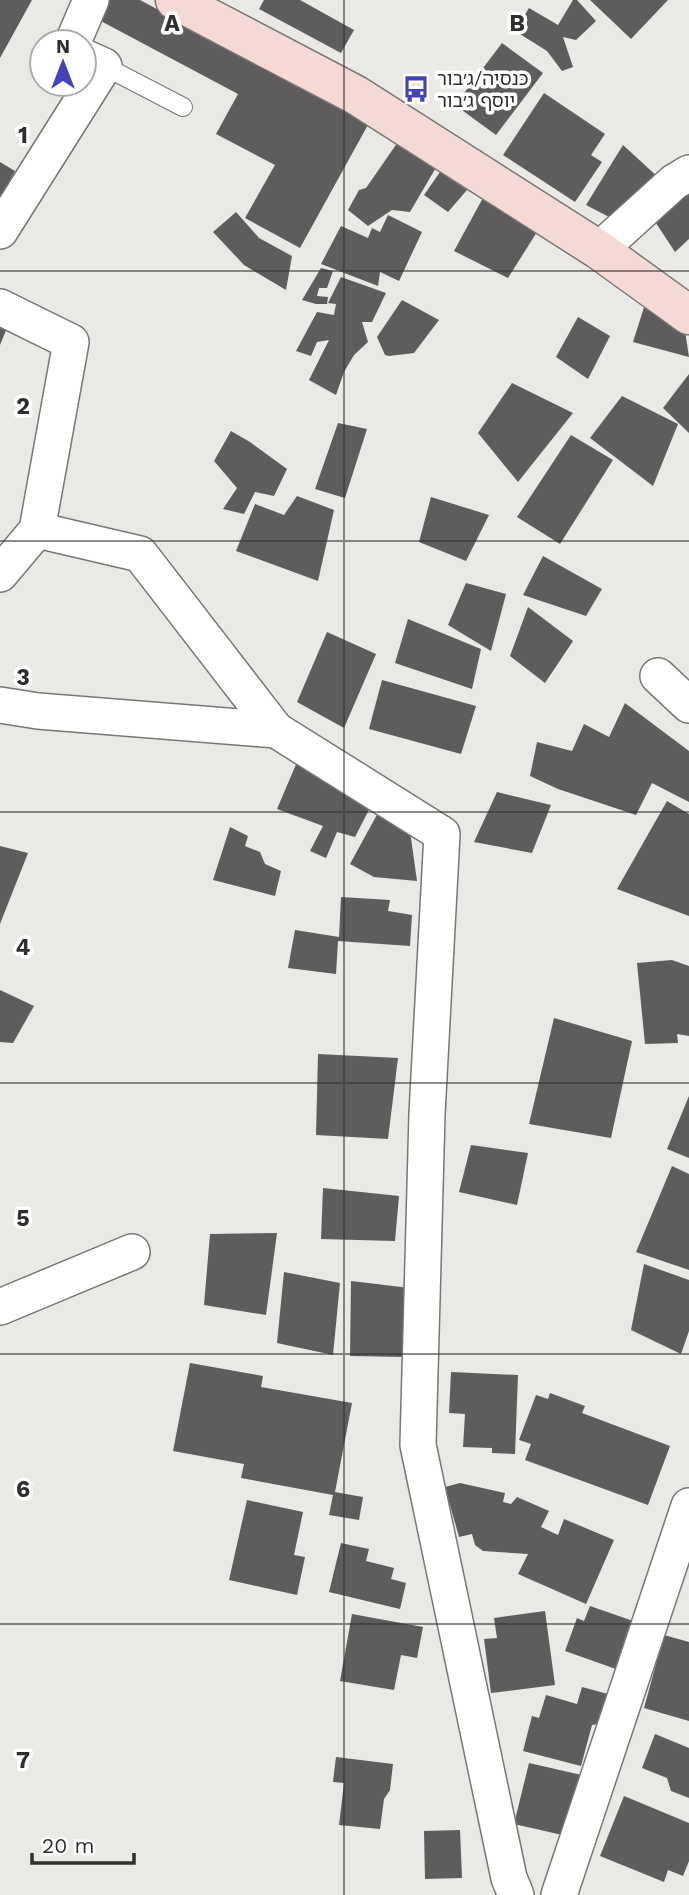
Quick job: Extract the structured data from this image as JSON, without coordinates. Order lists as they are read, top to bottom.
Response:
{
  "places": {
    "bus stop": ["כנסיה/ג׳בור יוסף ג׳בור"]
  },
  "scale_bar": "20 m",
  "north": "top",
  "grid": {
    "columns": ["A", "B"],
    "rows": [
      "1",
      "2",
      "3",
      "4",
      "5",
      "6",
      "7"
    ]
  }
}
